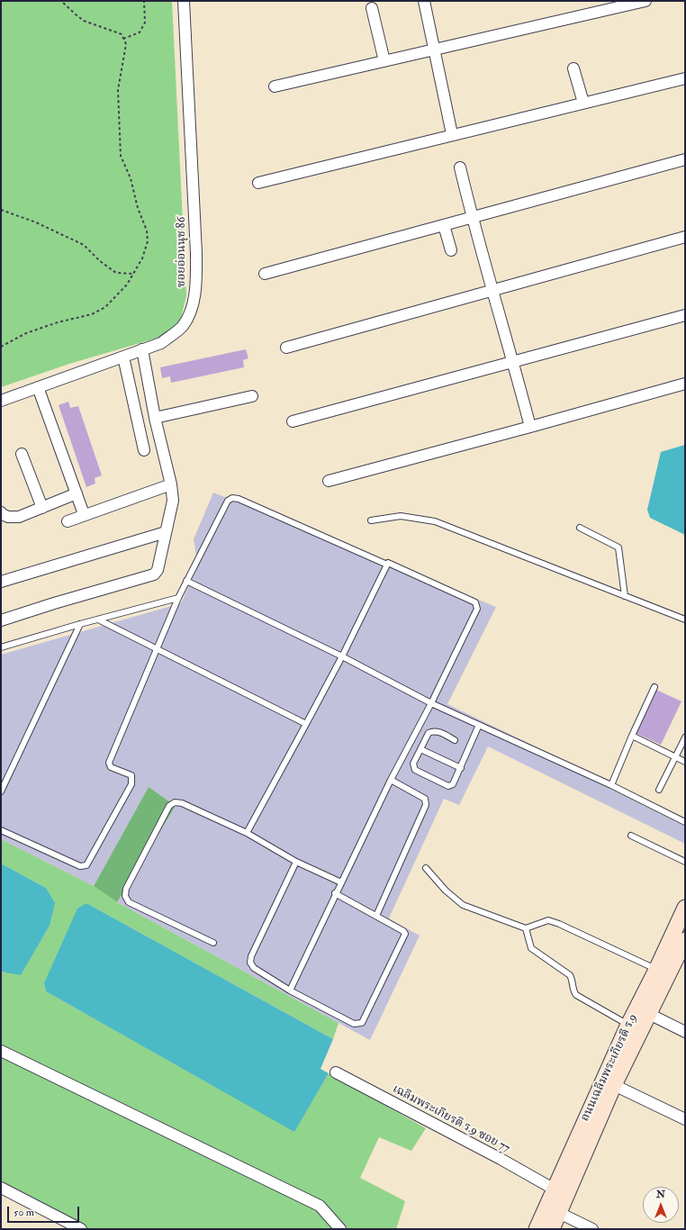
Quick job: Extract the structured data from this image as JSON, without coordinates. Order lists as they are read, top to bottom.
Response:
{
  "streets": {
    "main road": ["ถนนเฉลิมพระเกียรติ ร.9"],
    "street": ["ซอยอ่อนนุช 86", "เฉลิมพระเกียรติ ร.9 ซอย 77"]
  },
  "crossings": [
    ["ถนนเฉลิมพระเกียรติ ร.9", "เฉลิมพระเกียรติ ร.9 ซอย 77"]
  ],
  "scale_bar": "50 m",
  "north": "top"
}
